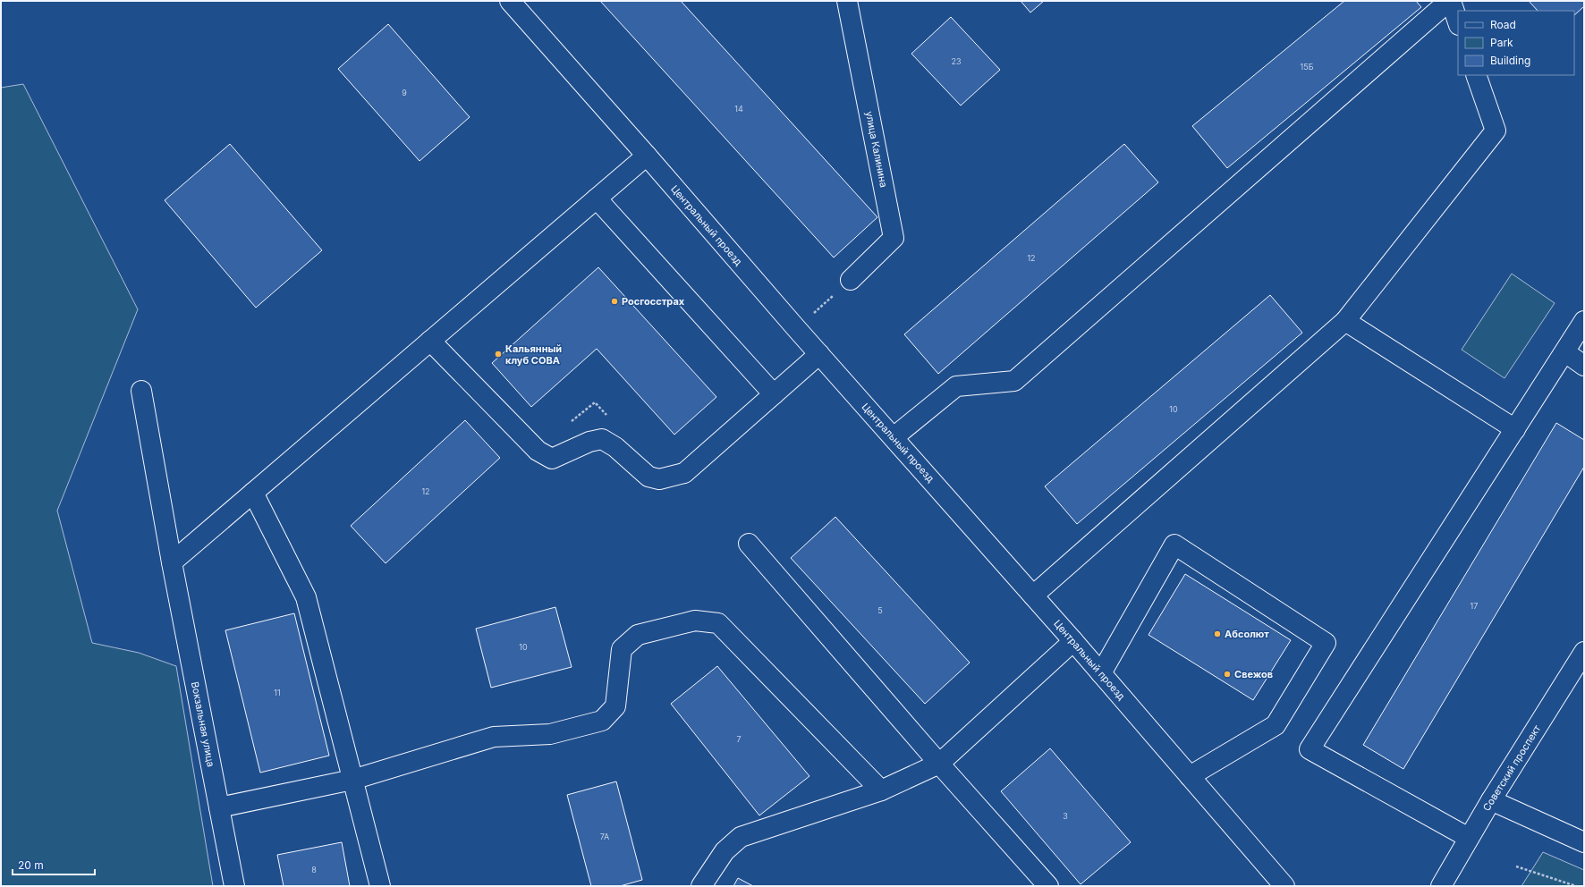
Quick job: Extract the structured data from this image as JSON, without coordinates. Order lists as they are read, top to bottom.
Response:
{
  "streets": {
    "street": [
      "улица Калинина",
      "Центральный проезд",
      "Вокзальная улица",
      "Советский проспект"
    ]
  },
  "places": [
    "Росгосстрах",
    "Кальянный клуб СОВА",
    "Абсолют",
    "Свежов"
  ],
  "house_numbers": [
    "23",
    "15Б",
    "9",
    "14",
    "12",
    "10",
    "12",
    "17",
    "5",
    "10",
    "11",
    "7",
    "3",
    "7А",
    "8"
  ],
  "legend": ["Road", "Park", "Building"],
  "scale_bar": "20 m"
}
